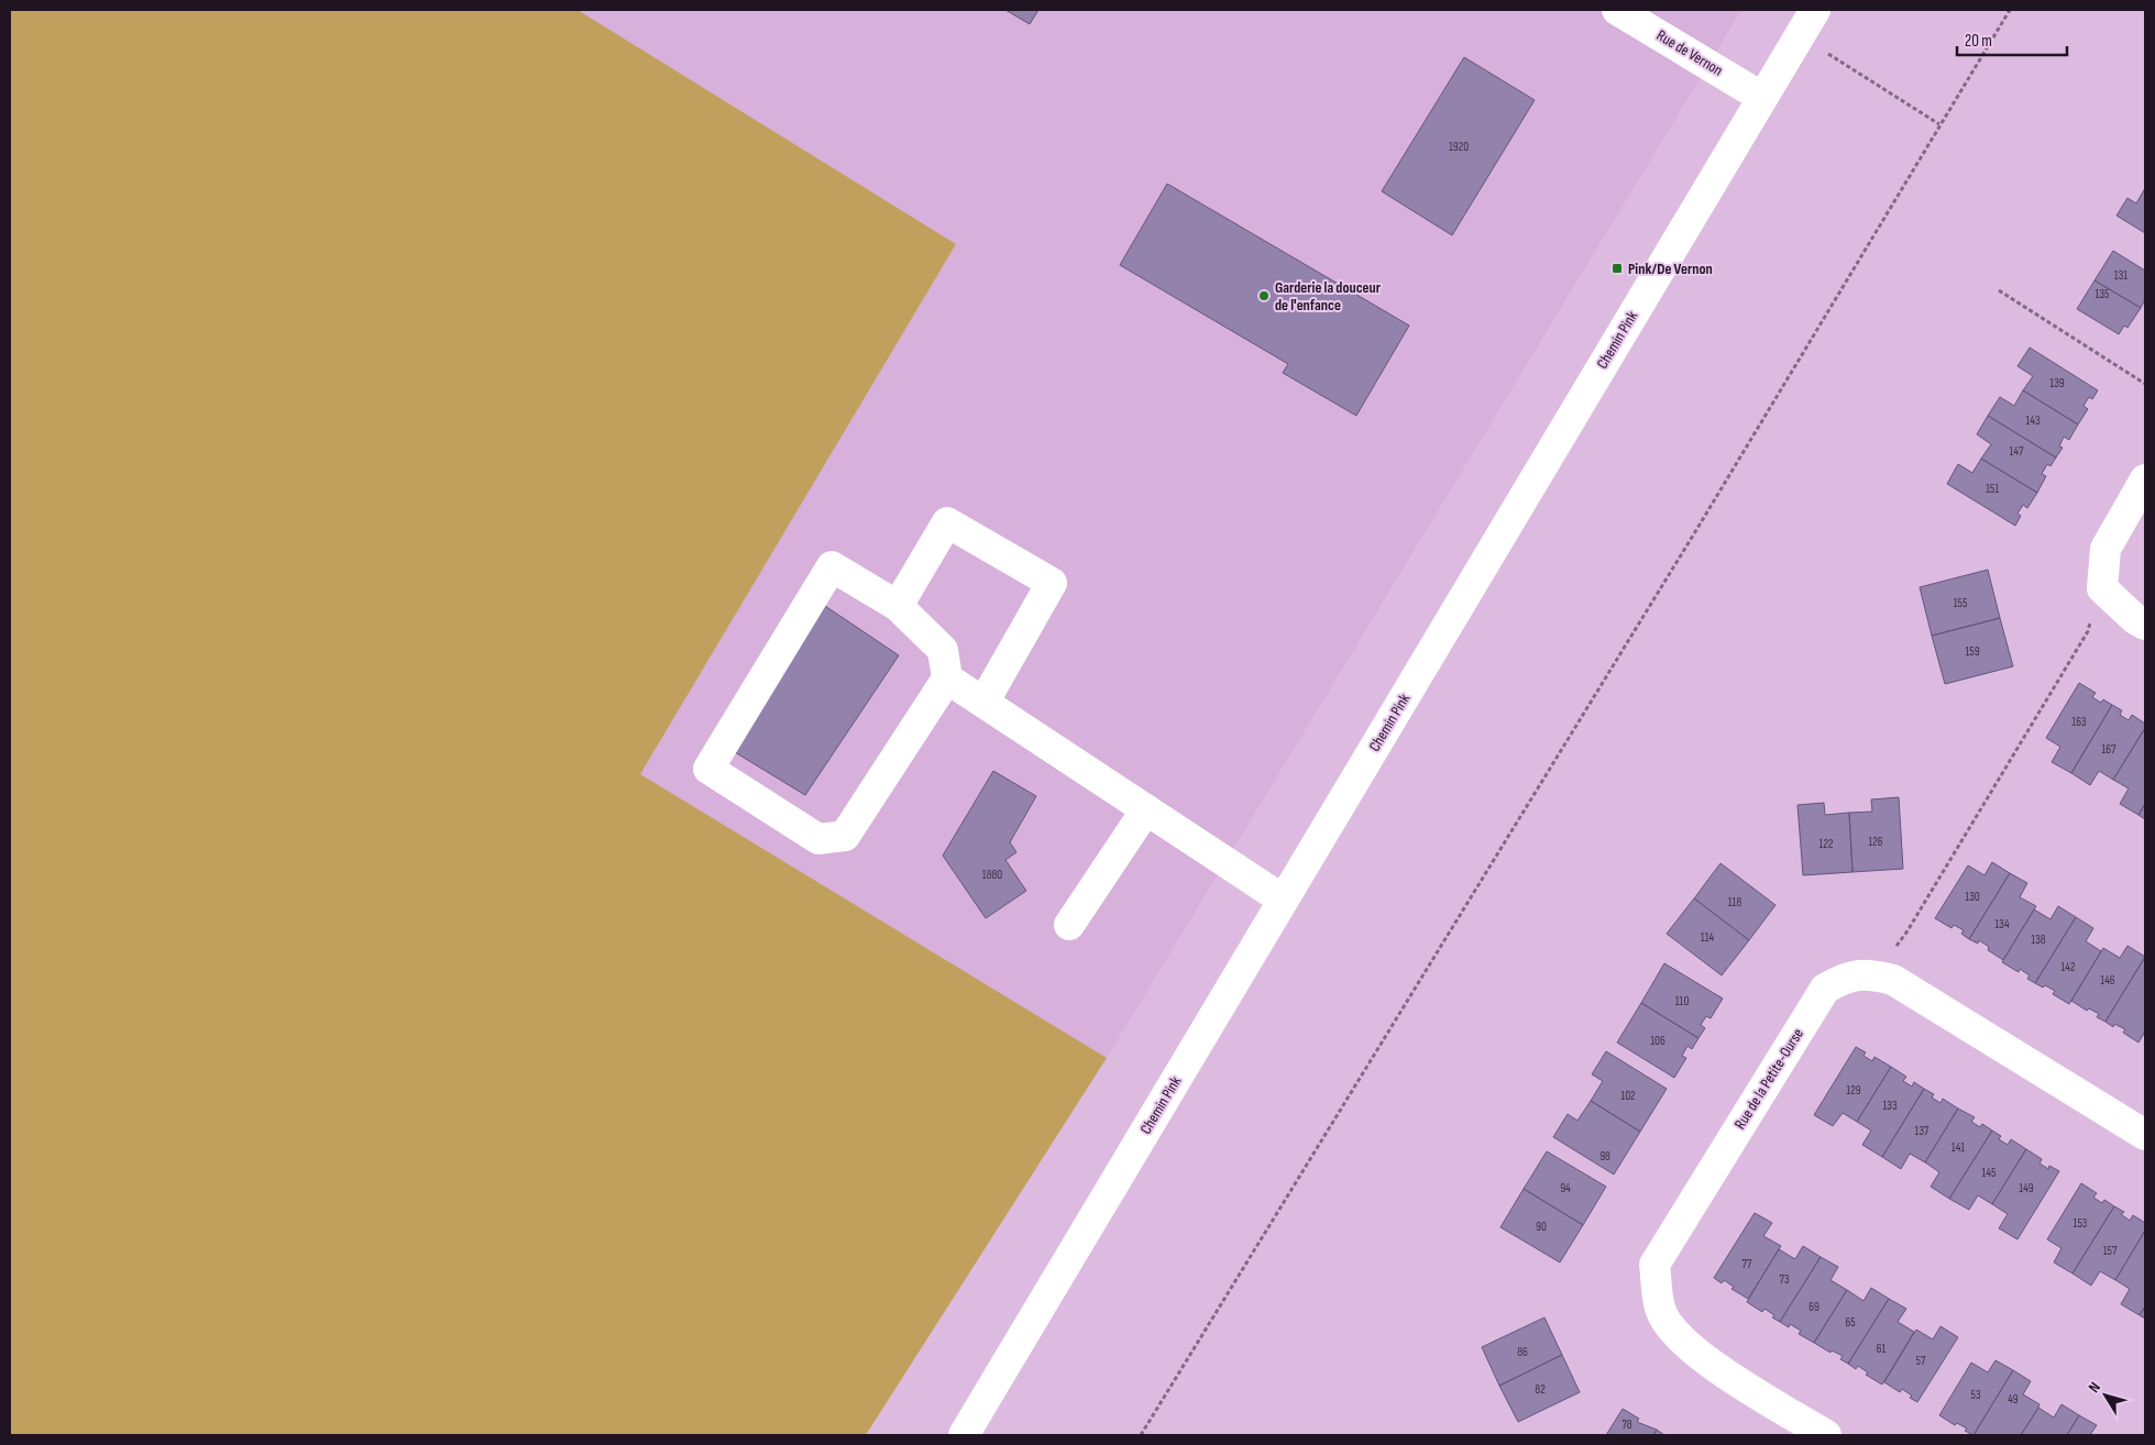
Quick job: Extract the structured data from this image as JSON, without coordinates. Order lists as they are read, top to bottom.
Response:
{
  "streets": {
    "main road": ["Rue de Vernon", "Chemin Pink", "Rue de la Petite-Ourse"]
  },
  "crossings": [
    ["Rue de Vernon", "Chemin Pink"]
  ],
  "places": {
    "transit": ["Pink/De Vernon"],
    "other": ["Garderie la douceur de l'enfance"]
  },
  "house_numbers": [
    "1920",
    "131",
    "135",
    "139",
    "143",
    "147",
    "151",
    "155",
    "159",
    "163",
    "167",
    "126",
    "122",
    "1880",
    "130",
    "118",
    "134",
    "114",
    "138",
    "142",
    "146",
    "110",
    "106",
    "129",
    "102",
    "133",
    "137",
    "141",
    "98",
    "145",
    "94",
    "149",
    "153",
    "90",
    "157",
    "77",
    "73",
    "69",
    "65",
    "61",
    "86",
    "57",
    "82",
    "53",
    "49",
    "78"
  ],
  "scale_bar": "20 m",
  "north": "top left"
}
